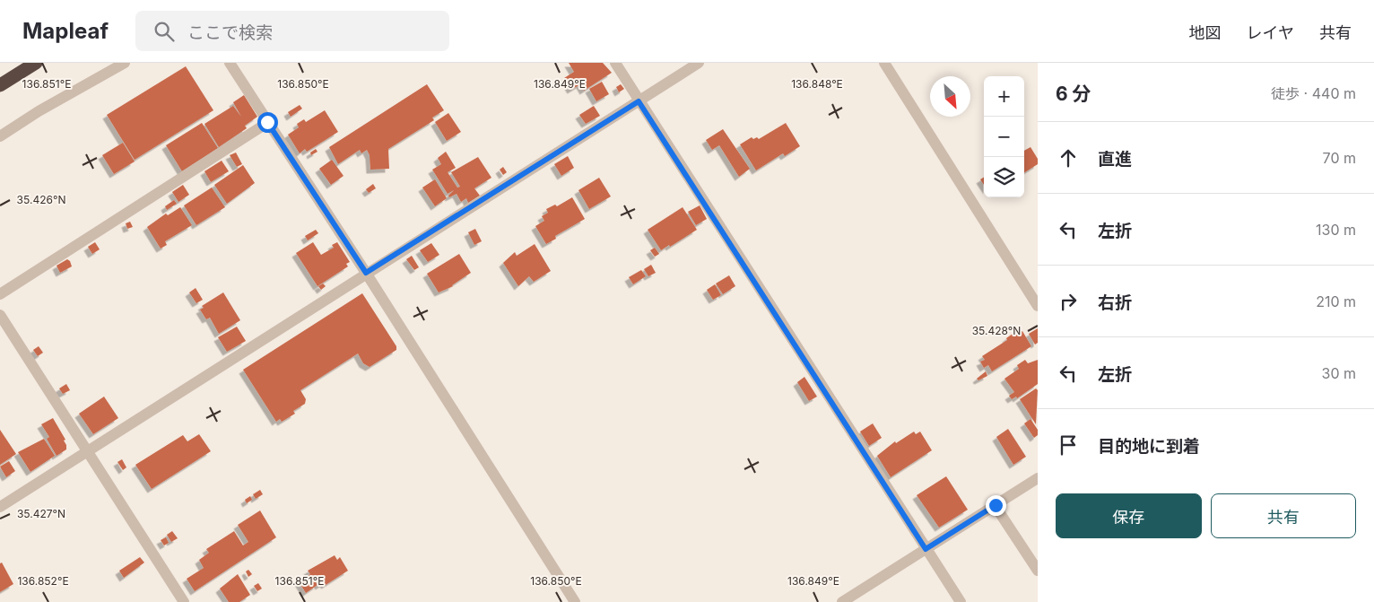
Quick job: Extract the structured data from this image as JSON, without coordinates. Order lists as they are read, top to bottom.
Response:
{
  "north": "bottom right",
  "page": {
    "header": "Mapleaf",
    "search": "ここで検索",
    "nav": ["地図", "レイヤ", "共有"],
    "heading": ["6 分", "徒歩 · 440 m"],
    "map_buttons": ["+", "−"],
    "list": [
      ["直進", "70 m"],
      ["左折", "130 m"],
      ["右折", "210 m"],
      ["左折", "30 m"],
      "目的地に到着"
    ],
    "buttons": ["保存", "共有"]
  },
  "coordinates": [
    "136.851°E",
    "136.850°E",
    "136.848°E",
    "136.849°E",
    "35.426°N",
    "35.428°N",
    "35.427°N",
    "136.852°E"
  ]
}
